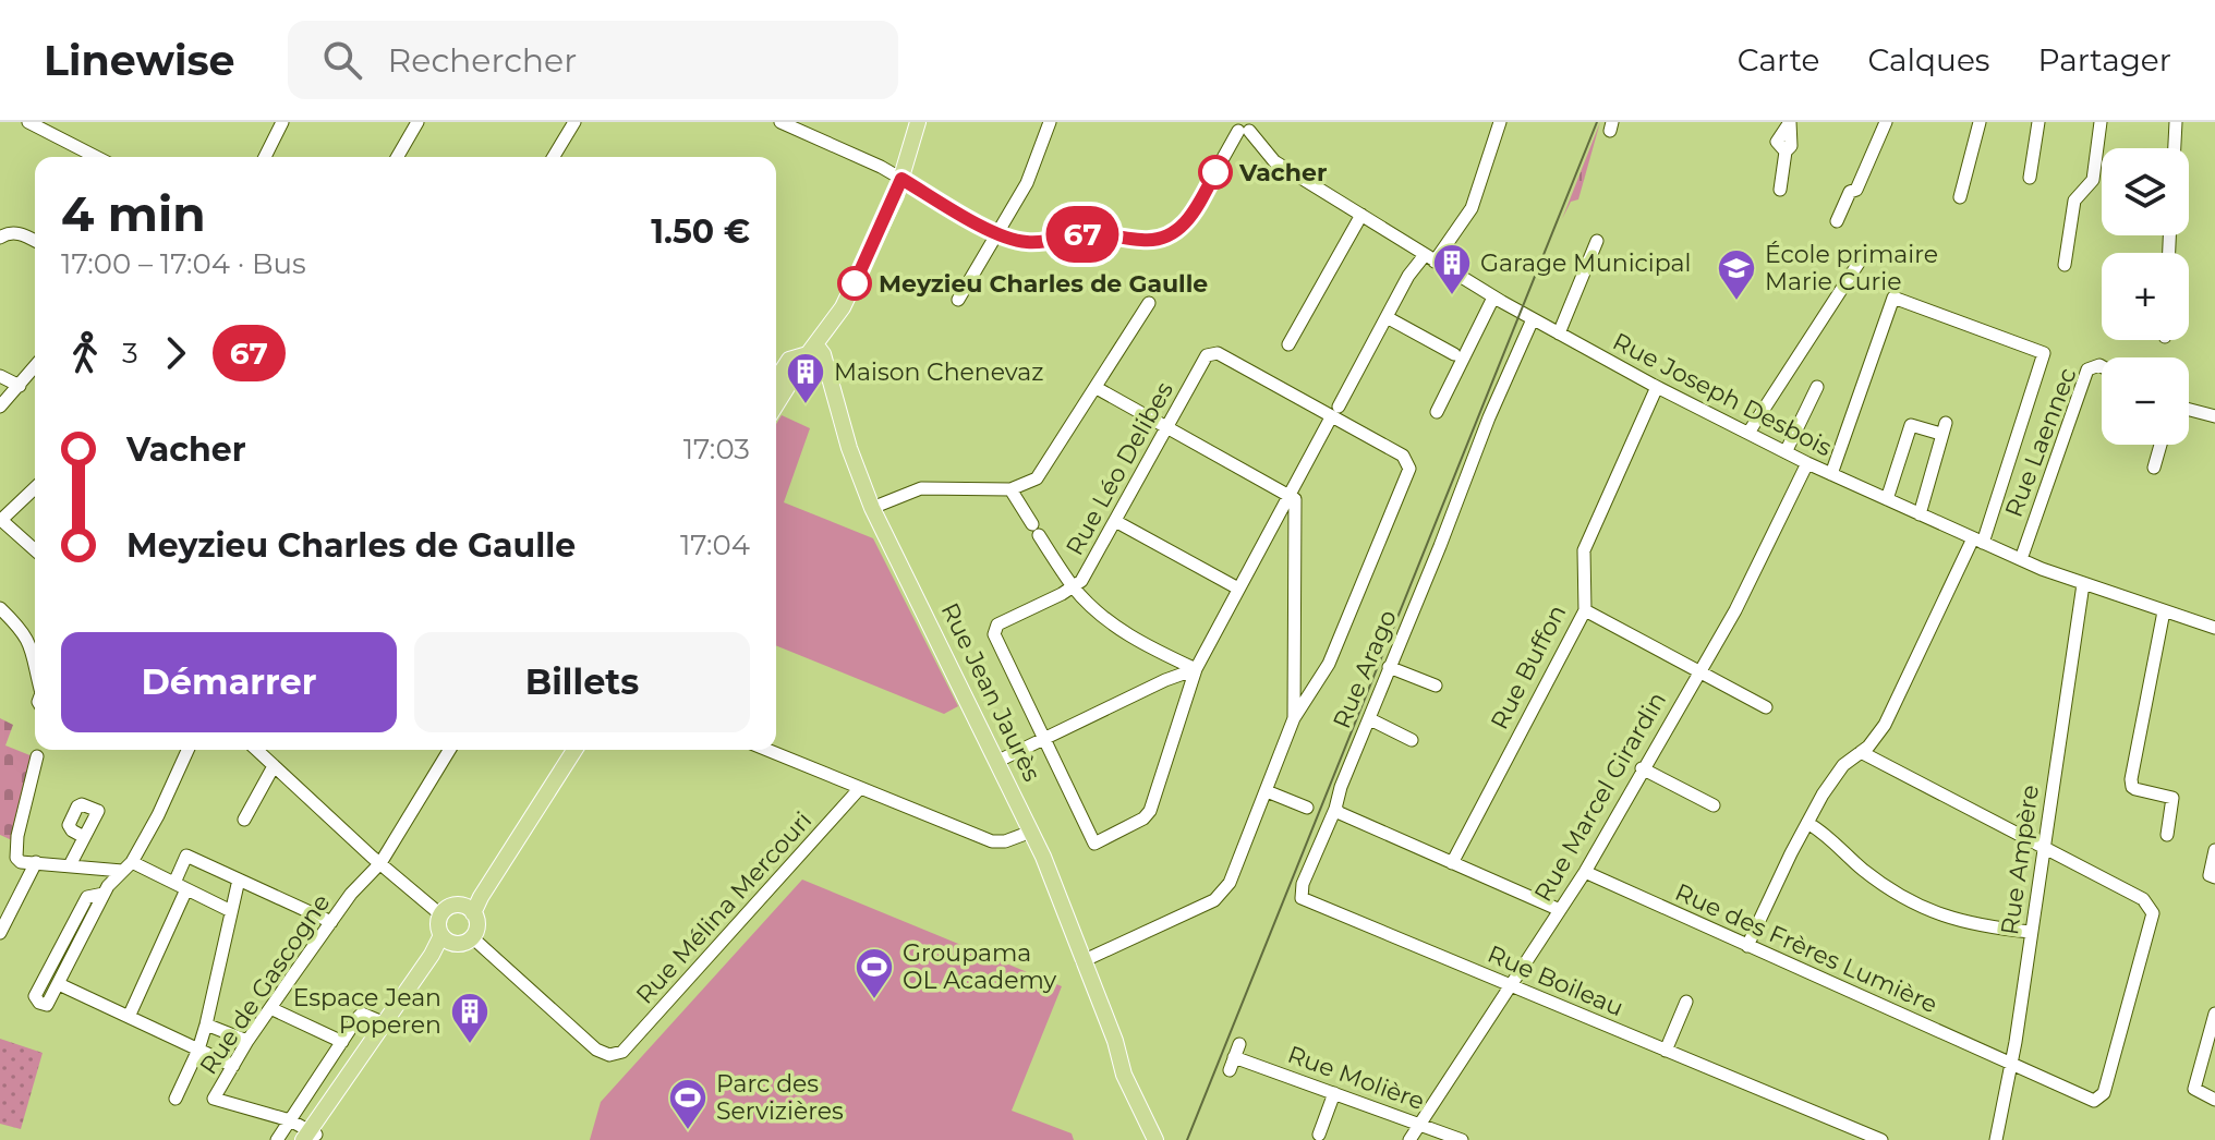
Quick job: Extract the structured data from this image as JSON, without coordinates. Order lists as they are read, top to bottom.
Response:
{
  "streets": {
    "main road": ["Rue Jean Jaurès"],
    "street": [
      "Rue Joseph Desbois",
      "Rue Laennec",
      "Rue Léo Delibes",
      "Rue Buffon",
      "Rue Arago",
      "Rue Marcel Girardin",
      "Rue Ampère",
      "Rue Mélina Mercouri",
      "Rue des Frères Lumière",
      "Rue Boileau",
      "Rue de Gascogne",
      "Rue Molière"
    ]
  },
  "crossings": [
    ["Rue Joseph Desbois", "Rue Laennec"],
    ["Rue Joseph Desbois", "Rue Buffon"],
    ["Rue Joseph Desbois", "Rue Arago"],
    ["Rue Joseph Desbois", "Rue Marcel Girardin"],
    ["Rue Joseph Desbois", "Rue Ampère"],
    ["Rue Arago", "Rue Boileau"],
    ["Rue Marcel Girardin", "Rue des Frères Lumière"],
    ["Rue Marcel Girardin", "Rue Boileau"],
    ["Rue Marcel Girardin", "Rue Molière"],
    ["Rue Ampère", "Rue des Frères Lumière"]
  ],
  "places": {
    "other": ["Vacher", "Meyzieu Charles de Gaulle"],
    "building": ["Garage Municipal", "Maison Chenevaz", "Espace Jean Poperen"],
    "school or university": ["École primaire Marie Curie"],
    "sports": ["Groupama OL Academy", "Parc des Servizières"]
  },
  "lines": ["bus line 67"],
  "page": {
    "header": "Linewise",
    "search": "Rechercher",
    "nav": ["Carte", "Calques", "Partager"],
    "on_map": "67",
    "map_buttons": ["+", "−"],
    "heading": ["4 min", "17:00 – 17:04 · Bus", "1.50 €"],
    "legs": ["3", "67"],
    "list": [
      {
        "name": "Vacher",
        "value": "17:03"
      },
      {
        "name": "Meyzieu Charles de Gaulle",
        "value": "17:04"
      }
    ],
    "buttons": ["Démarrer", "Billets"]
  }
}
